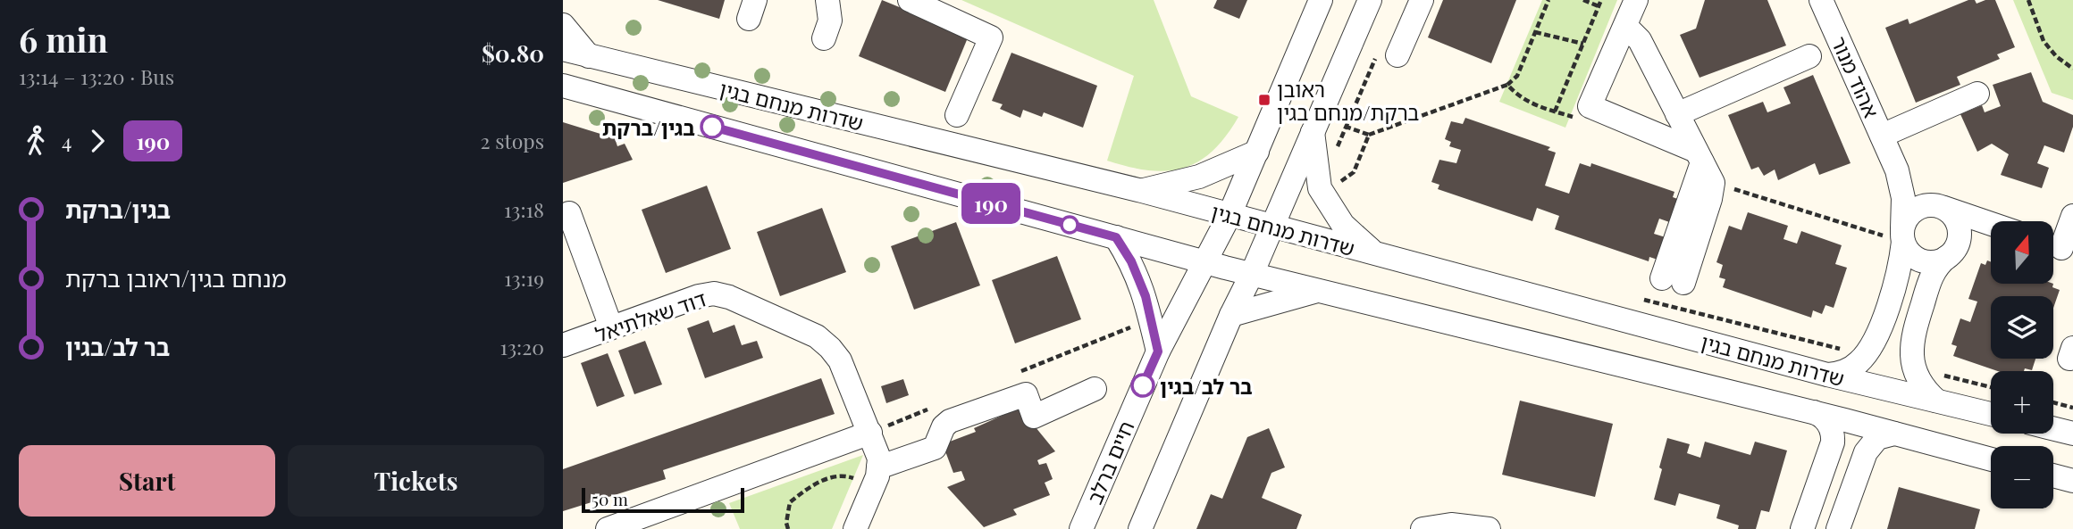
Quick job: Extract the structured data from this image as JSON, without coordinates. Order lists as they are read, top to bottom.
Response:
{
  "streets": {
    "street": [
      "אהוד מנור",
      "שדרות מנחם בגין",
      "דוד שאלתיאל",
      "חיים ברלב"
    ]
  },
  "crossings": [
    ["שדרות מנחם בגין", "חיים ברלב"]
  ],
  "places": {
    "transit": ["ראובן ברקת/מנחם בגין"],
    "other": ["בגין/ברקת", "בר לב/בגין"]
  },
  "lines": ["bus line 190"],
  "scale_bar": "50 m",
  "north": "top",
  "page": {
    "heading": ["6 min", "13:14 – 13:20 · Bus", "$0.80"],
    "on_map": "190",
    "legs": ["4", "190", "2 stops"],
    "list": [
      {
        "name": "בגין/ברקת",
        "value": "13:18"
      },
      {
        "name": "מנחם בגין/ראובן ברקת",
        "value": "13:19"
      },
      {
        "name": "בר לב/בגין",
        "value": "13:20"
      }
    ],
    "map_buttons": ["+", "−"],
    "buttons": ["Start", "Tickets"],
    "scale": "50 m"
  }
}
